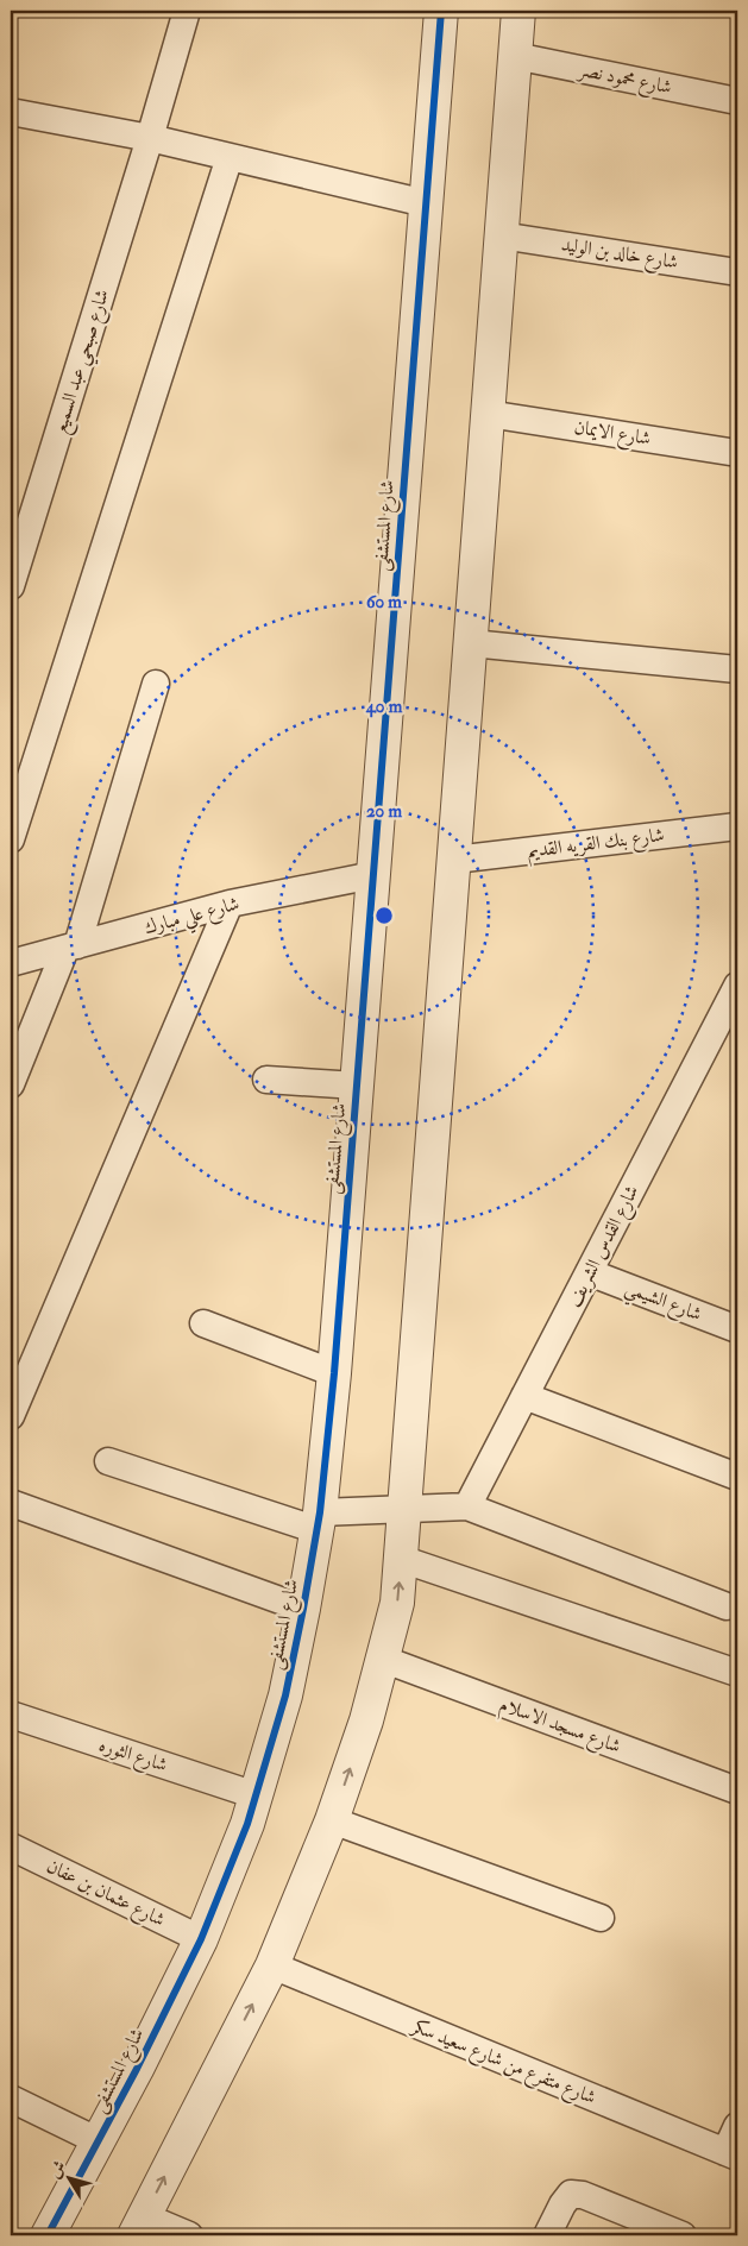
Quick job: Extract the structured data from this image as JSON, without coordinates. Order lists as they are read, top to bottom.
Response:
{
  "streets": {
    "street": [
      "شارع محمود نصر",
      "شارع خالد بن الوليد",
      "شارع صبحي عبد السميع",
      "شارع الايمان",
      "شارع المستشفى",
      "شارع بنك القريه القديم",
      "شارع علي مبارك",
      "شارع القدس الشريف",
      "شارع الشيمي",
      "شارع مسجد الاسلام",
      "شارع الثوره",
      "شارع عثمان بن عفان",
      "شارع متفرع من شارع سعيد سكر"
    ]
  },
  "crossings": [
    ["شارع المستشفى", "شارع علي مبارك"],
    ["شارع المستشفى", "شارع الثوره"],
    ["شارع المستشفى", "شارع عثمان بن عفان"],
    ["شارع القدس الشريف", "شارع الشيمي"]
  ],
  "north": "top left",
  "rings": ["60 m", "40 m", "20 m"]
}
